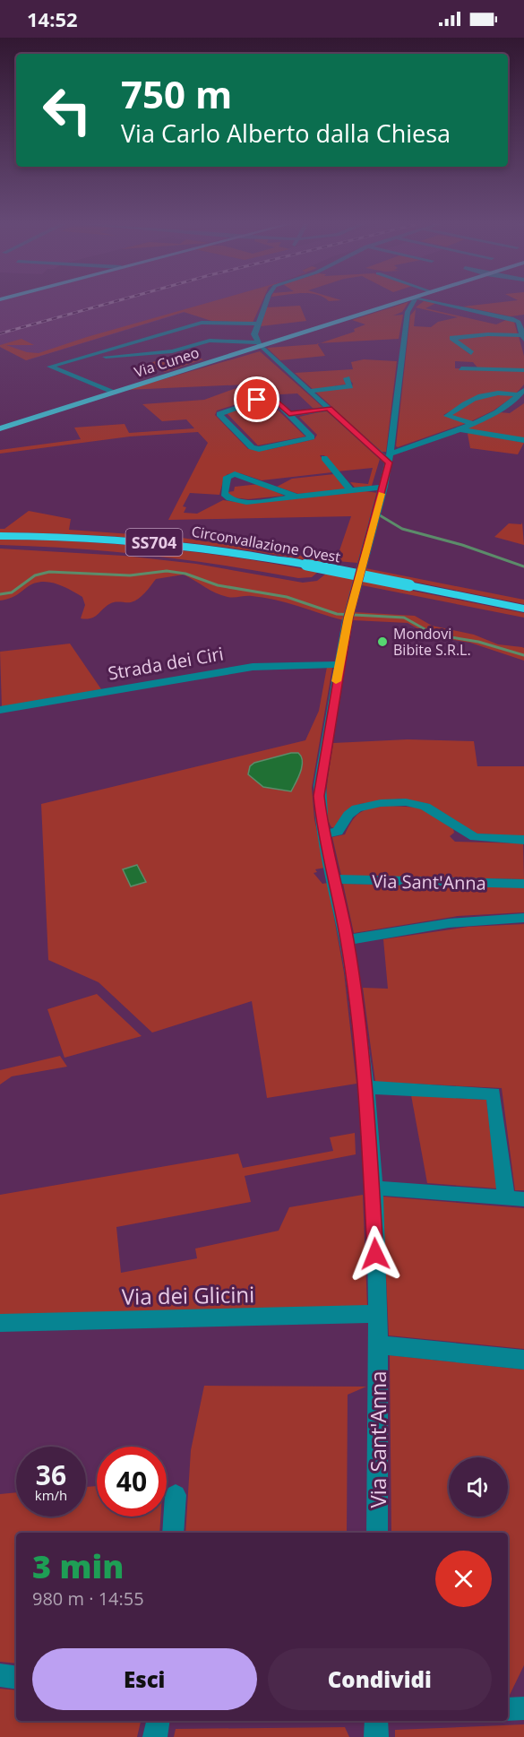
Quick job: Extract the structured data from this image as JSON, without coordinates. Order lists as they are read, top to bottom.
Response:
{
  "streets": {
    "highway": ["SS704", "Circonvallazione Ovest"],
    "main road": ["Via Cuneo"],
    "street": ["Strada dei Ciri", "Via Sant'Anna", "Via dei Glicini"]
  },
  "crossings": [
    ["Strada dei Ciri", "Via Sant'Anna"],
    ["Via Sant'Anna", "Via dei Glicini"]
  ],
  "places": ["Mondovi Bibite S.R.L."],
  "page": {
    "status": "14:52",
    "turn": ["750 m", "Via Carlo Alberto dalla Chiesa"],
    "speed": "36 km/h",
    "limit": "40",
    "heading": ["3 min", "980 m · 14:55"],
    "buttons": ["Esci", "Condividi"]
  }
}
